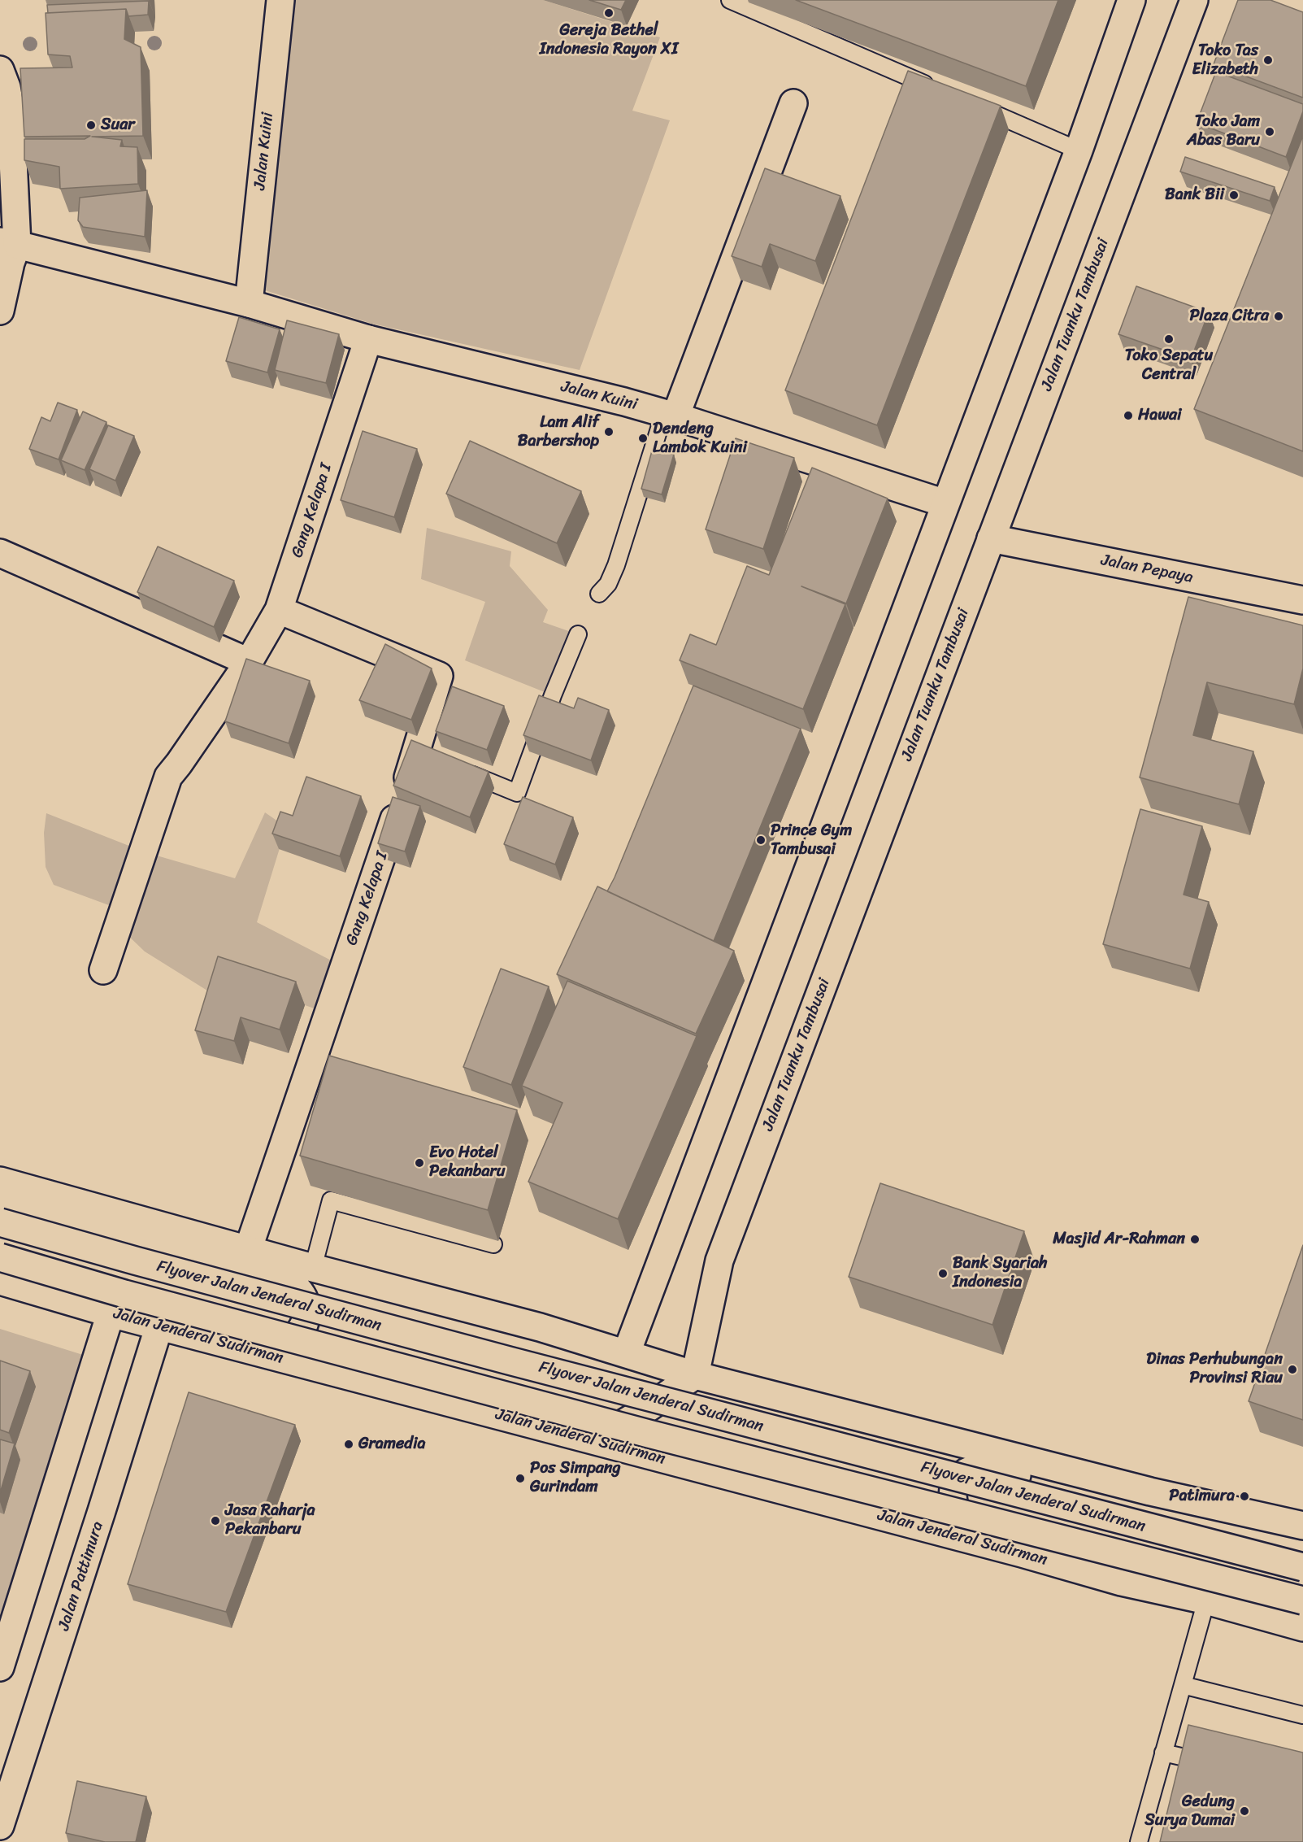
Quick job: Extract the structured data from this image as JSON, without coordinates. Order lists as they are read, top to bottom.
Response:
{
  "streets": {
    "main road": [
      "Jalan Kuini",
      "Jalan Tuanku Tambusai",
      "Gang Kelapa I",
      "Jalan Pepaya",
      "Flyover Jalan Jenderal Sudirman",
      "Jalan Jenderal Sudirman",
      "Jalan Pattimura"
    ]
  },
  "crossings": [
    ["Jalan Kuini", "Gang Kelapa I"],
    ["Jalan Tuanku Tambusai", "Jalan Pepaya"],
    ["Jalan Jenderal Sudirman", "Jalan Pattimura"]
  ],
  "places": [
    "Gereja Bethel Indonesia Rayon XI",
    "Toko Tas Elizabeth",
    "Suar",
    "Toko Jam Abas Baru",
    "Bank Bii",
    "Plaza Citra",
    "Toko Sepatu Central",
    "Hawai",
    "Lam Alif Barbershop",
    "Dendeng Lambok Kuini",
    "Prince Gym Tambusai",
    "Evo Hotel Pekanbaru",
    "Masjid Ar-Rahman",
    "Bank Syariah Indonesia",
    "Dinas Perhubungan Provinsi Riau",
    "Gramedia",
    "Pos Simpang Gurindam",
    "Patimura",
    "Jasa Raharja Pekanbaru",
    "Gedung Surya Dumai"
  ]
}
